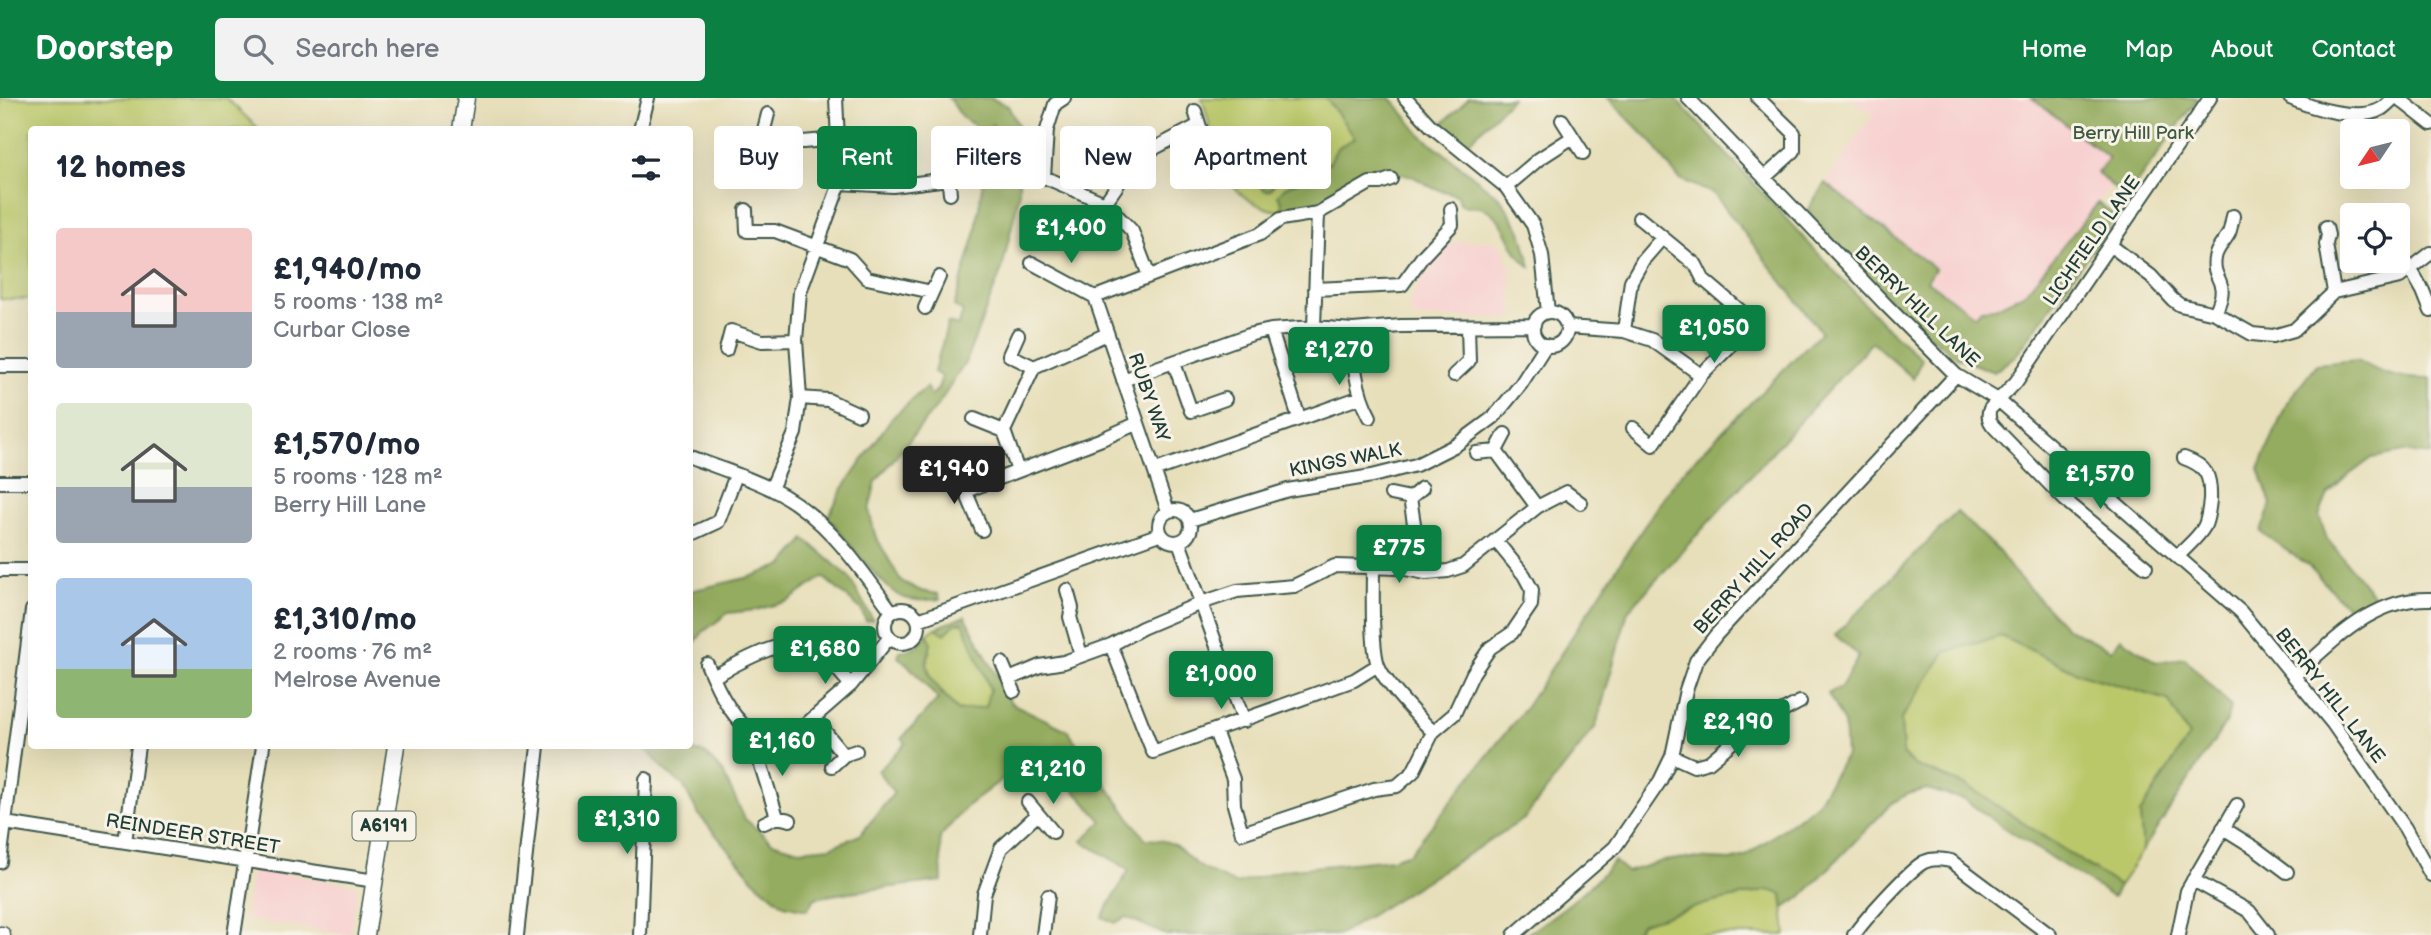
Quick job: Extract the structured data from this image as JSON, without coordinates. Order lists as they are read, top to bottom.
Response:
{
  "streets": {
    "main road": ["A6191"],
    "street": [
      "LICHFIELD LANE",
      "BERRY HILL LANE",
      "RUBY WAY",
      "KINGS WALK",
      "BERRY HILL ROAD",
      "REINDEER STREET"
    ]
  },
  "crossings": [
    ["LICHFIELD LANE", "BERRY HILL LANE"],
    ["BERRY HILL LANE", "BERRY HILL ROAD"],
    ["RUBY WAY", "KINGS WALK"],
    ["A6191", "REINDEER STREET"]
  ],
  "parks": ["Berry Hill Park"],
  "north": "bottom left",
  "page": {
    "header": "Doorstep",
    "search": "Search here",
    "nav": [
      "Home",
      "Map",
      "About",
      "Contact"
    ],
    "chip": [
      "Buy",
      "Rent",
      "Filters",
      "New",
      "Apartment"
    ],
    "heading": "12 homes",
    "price": [
      "£1,400",
      "£1,050",
      "£1,270",
      "£1,940",
      "£1,570",
      "£775",
      "£1,680",
      "£1,000",
      "£2,190",
      "£1,160",
      "£1,210",
      "£1,310"
    ],
    "list": [
      {
        "name": "£1,940/mo",
        "note": "5 rooms · 138 m² · Curbar Close"
      },
      {
        "name": "£1,570/mo",
        "note": "5 rooms · 128 m² · Berry Hill Lane"
      },
      {
        "name": "£1,310/mo",
        "note": "2 rooms · 76 m² · Melrose Avenue"
      }
    ]
  }
}
